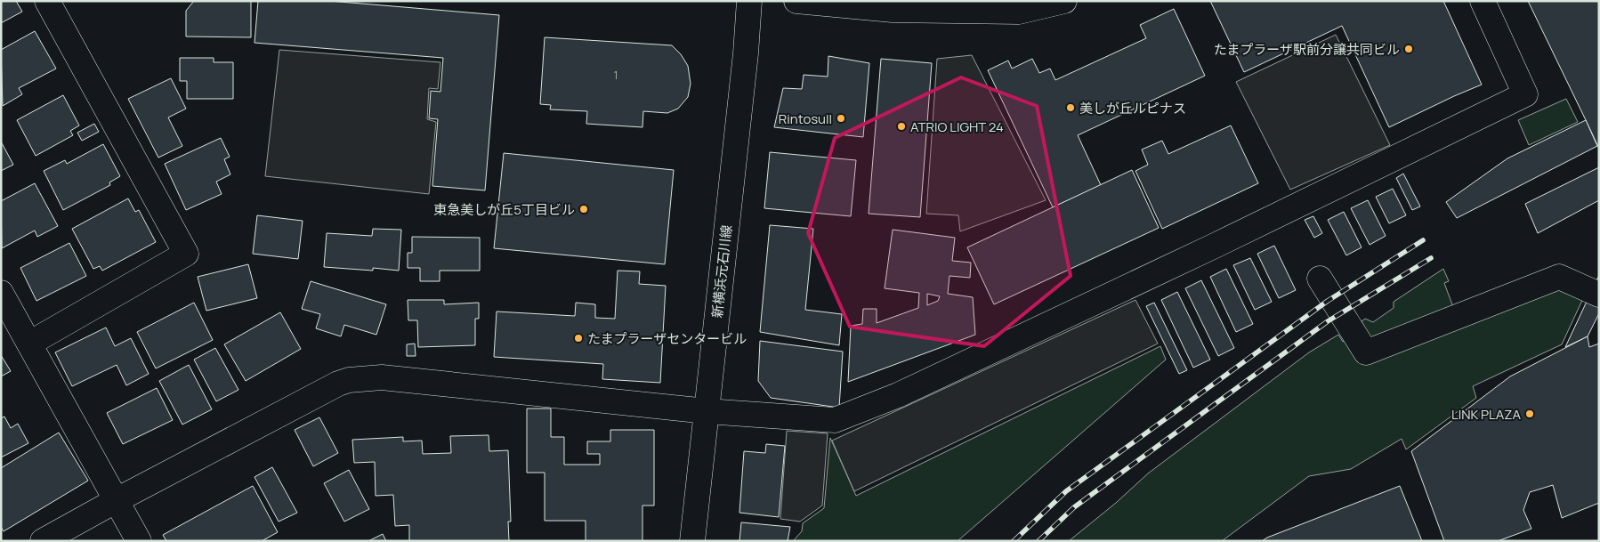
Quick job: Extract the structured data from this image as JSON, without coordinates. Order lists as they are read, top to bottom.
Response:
{
  "streets": {
    "street": ["新横浜元石川線"]
  },
  "places": [
    "たまプラーザ駅前分譲共同ビル",
    "美しが丘ルピナス",
    "Rintosull",
    "ATRIO LIGHT 24",
    "東急美しが丘5丁目ビル",
    "たまプラーザセンタービル",
    "LINK PLAZA"
  ],
  "house_numbers": ["1"]
}
